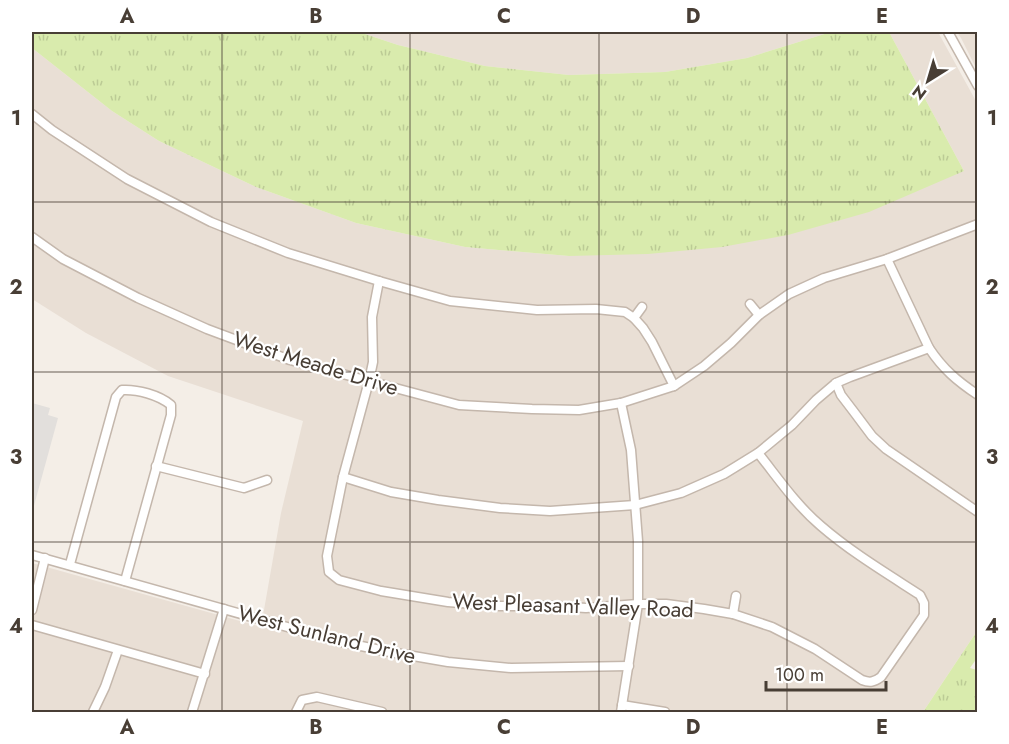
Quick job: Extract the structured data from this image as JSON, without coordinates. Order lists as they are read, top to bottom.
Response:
{
  "streets": {
    "street": ["West Meade Drive", "West Pleasant Valley Road", "West Sunland Drive"]
  },
  "scale_bar": "100 m",
  "north": "bottom left",
  "grid": {
    "columns": [
      "A",
      "B",
      "C",
      "D",
      "E"
    ],
    "rows": [
      "1",
      "2",
      "3",
      "4"
    ]
  }
}
